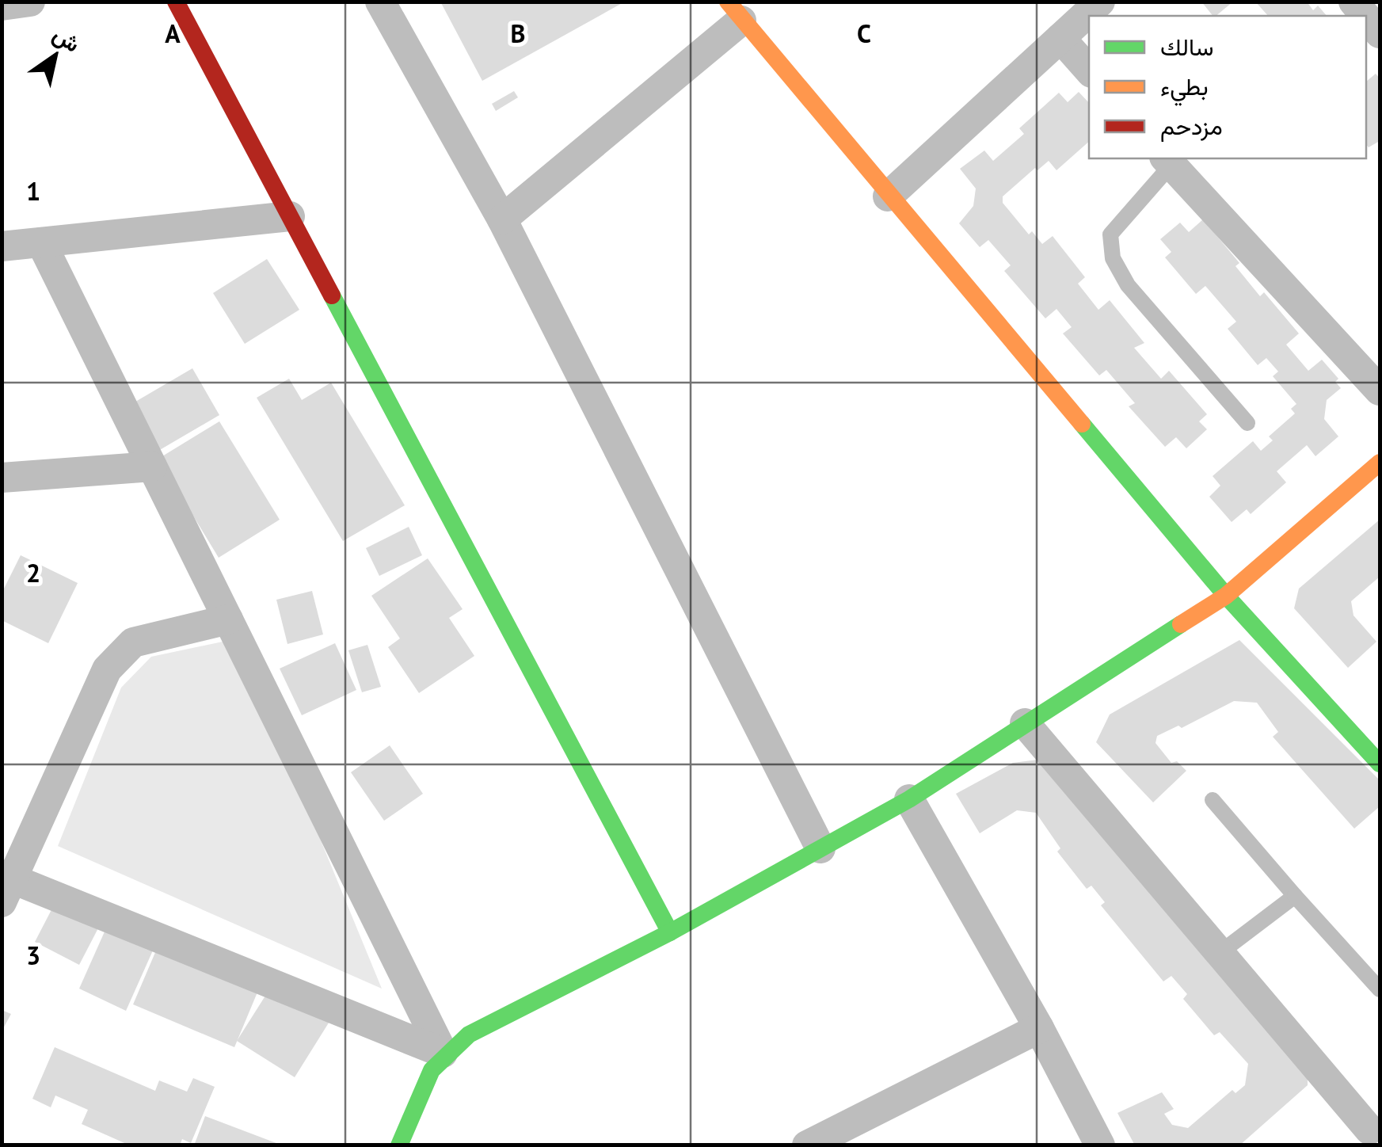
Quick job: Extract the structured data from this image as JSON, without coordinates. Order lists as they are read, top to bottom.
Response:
{
  "legend": ["سالك", "بطيء", "مزدحم"],
  "north": "top right",
  "grid": {
    "columns": ["A", "B", "C"],
    "rows": ["1", "2", "3"]
  }
}
